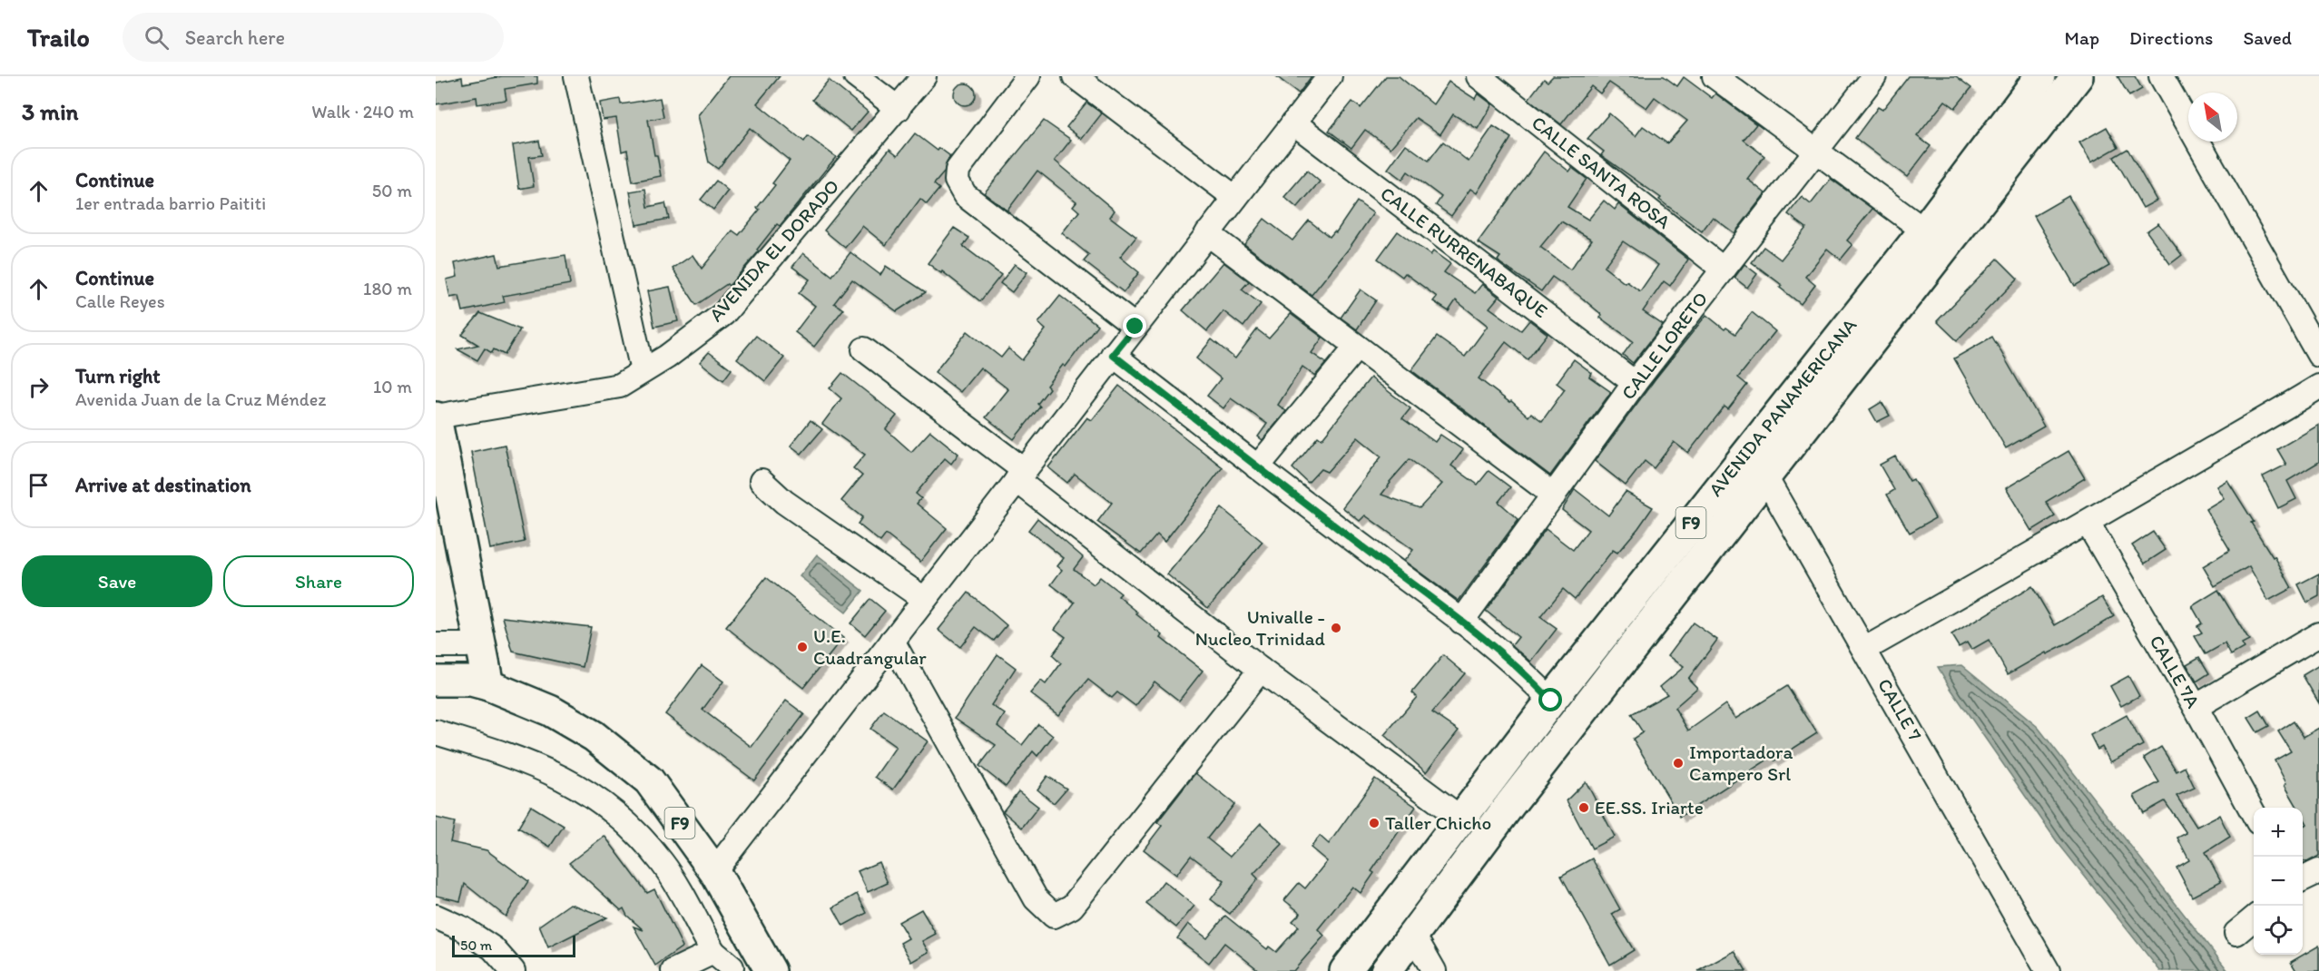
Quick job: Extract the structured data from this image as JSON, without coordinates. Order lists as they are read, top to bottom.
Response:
{
  "streets": {
    "main road": ["AVENIDA PANAMERICANA", "F9"],
    "street": [
      "CALLE SANTA ROSA",
      "AVENIDA EL DORADO",
      "CALLE RURRENABAQUE",
      "CALLE LORETO",
      "CALLE 7A",
      "CALLE 7"
    ]
  },
  "crossings": [
    ["CALLE SANTA ROSA", "CALLE LORETO"],
    ["CALLE RURRENABAQUE", "CALLE LORETO"],
    ["AVENIDA PANAMERICANA", "CALLE 7"]
  ],
  "places": [
    "Univalle - Nucleo Trinidad",
    "U.E. Cuadrangular",
    "Importadora Campero Srl",
    "EE.SS. Iriarte",
    "Taller Chicho"
  ],
  "scale_bar": "50 m",
  "north": "top left",
  "page": {
    "header": "Trailo",
    "search": "Search here",
    "nav": ["Map", "Directions", "Saved"],
    "heading": ["3 min", "Walk · 240 m"],
    "list": [
      ["Continue", "1er entrada barrio Paititi", "50 m"],
      ["Continue", "Calle Reyes", "180 m"],
      ["Turn right", "Avenida Juan de la Cruz Méndez", "10 m"],
      "Arrive at destination"
    ],
    "buttons": ["Save", "Share"],
    "map_buttons": ["+", "−"],
    "scale": "50 m"
  }
}
